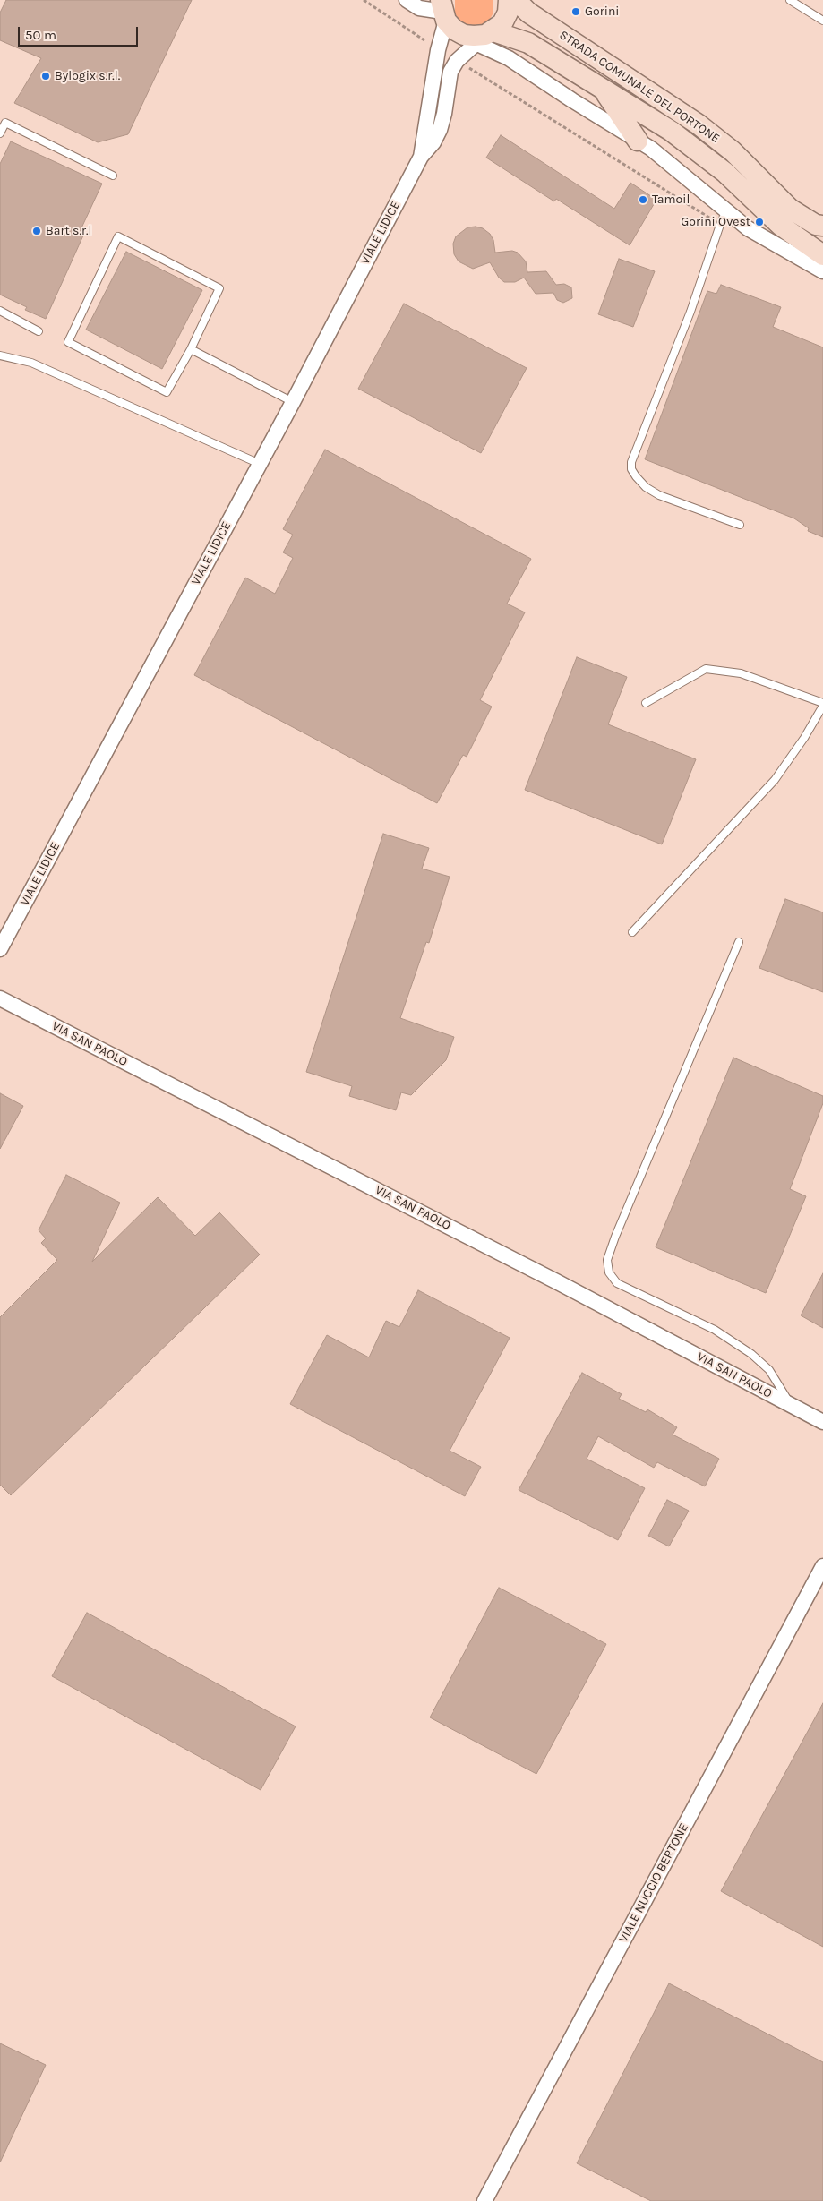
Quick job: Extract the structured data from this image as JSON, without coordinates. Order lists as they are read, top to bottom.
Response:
{
  "streets": {
    "street": [
      "STRADA COMUNALE DEL PORTONE",
      "VIALE LIDICE",
      "VIA SAN PAOLO",
      "VIALE NUCCIO BERTONE"
    ]
  },
  "crossings": [
    ["STRADA COMUNALE DEL PORTONE", "VIALE LIDICE"]
  ],
  "places": [
    "Gorini",
    "Bylogix s.r.l.",
    "Tamoil",
    "Gorini Ovest",
    "Bart s.r.l"
  ],
  "scale_bar": "50 m"
}
